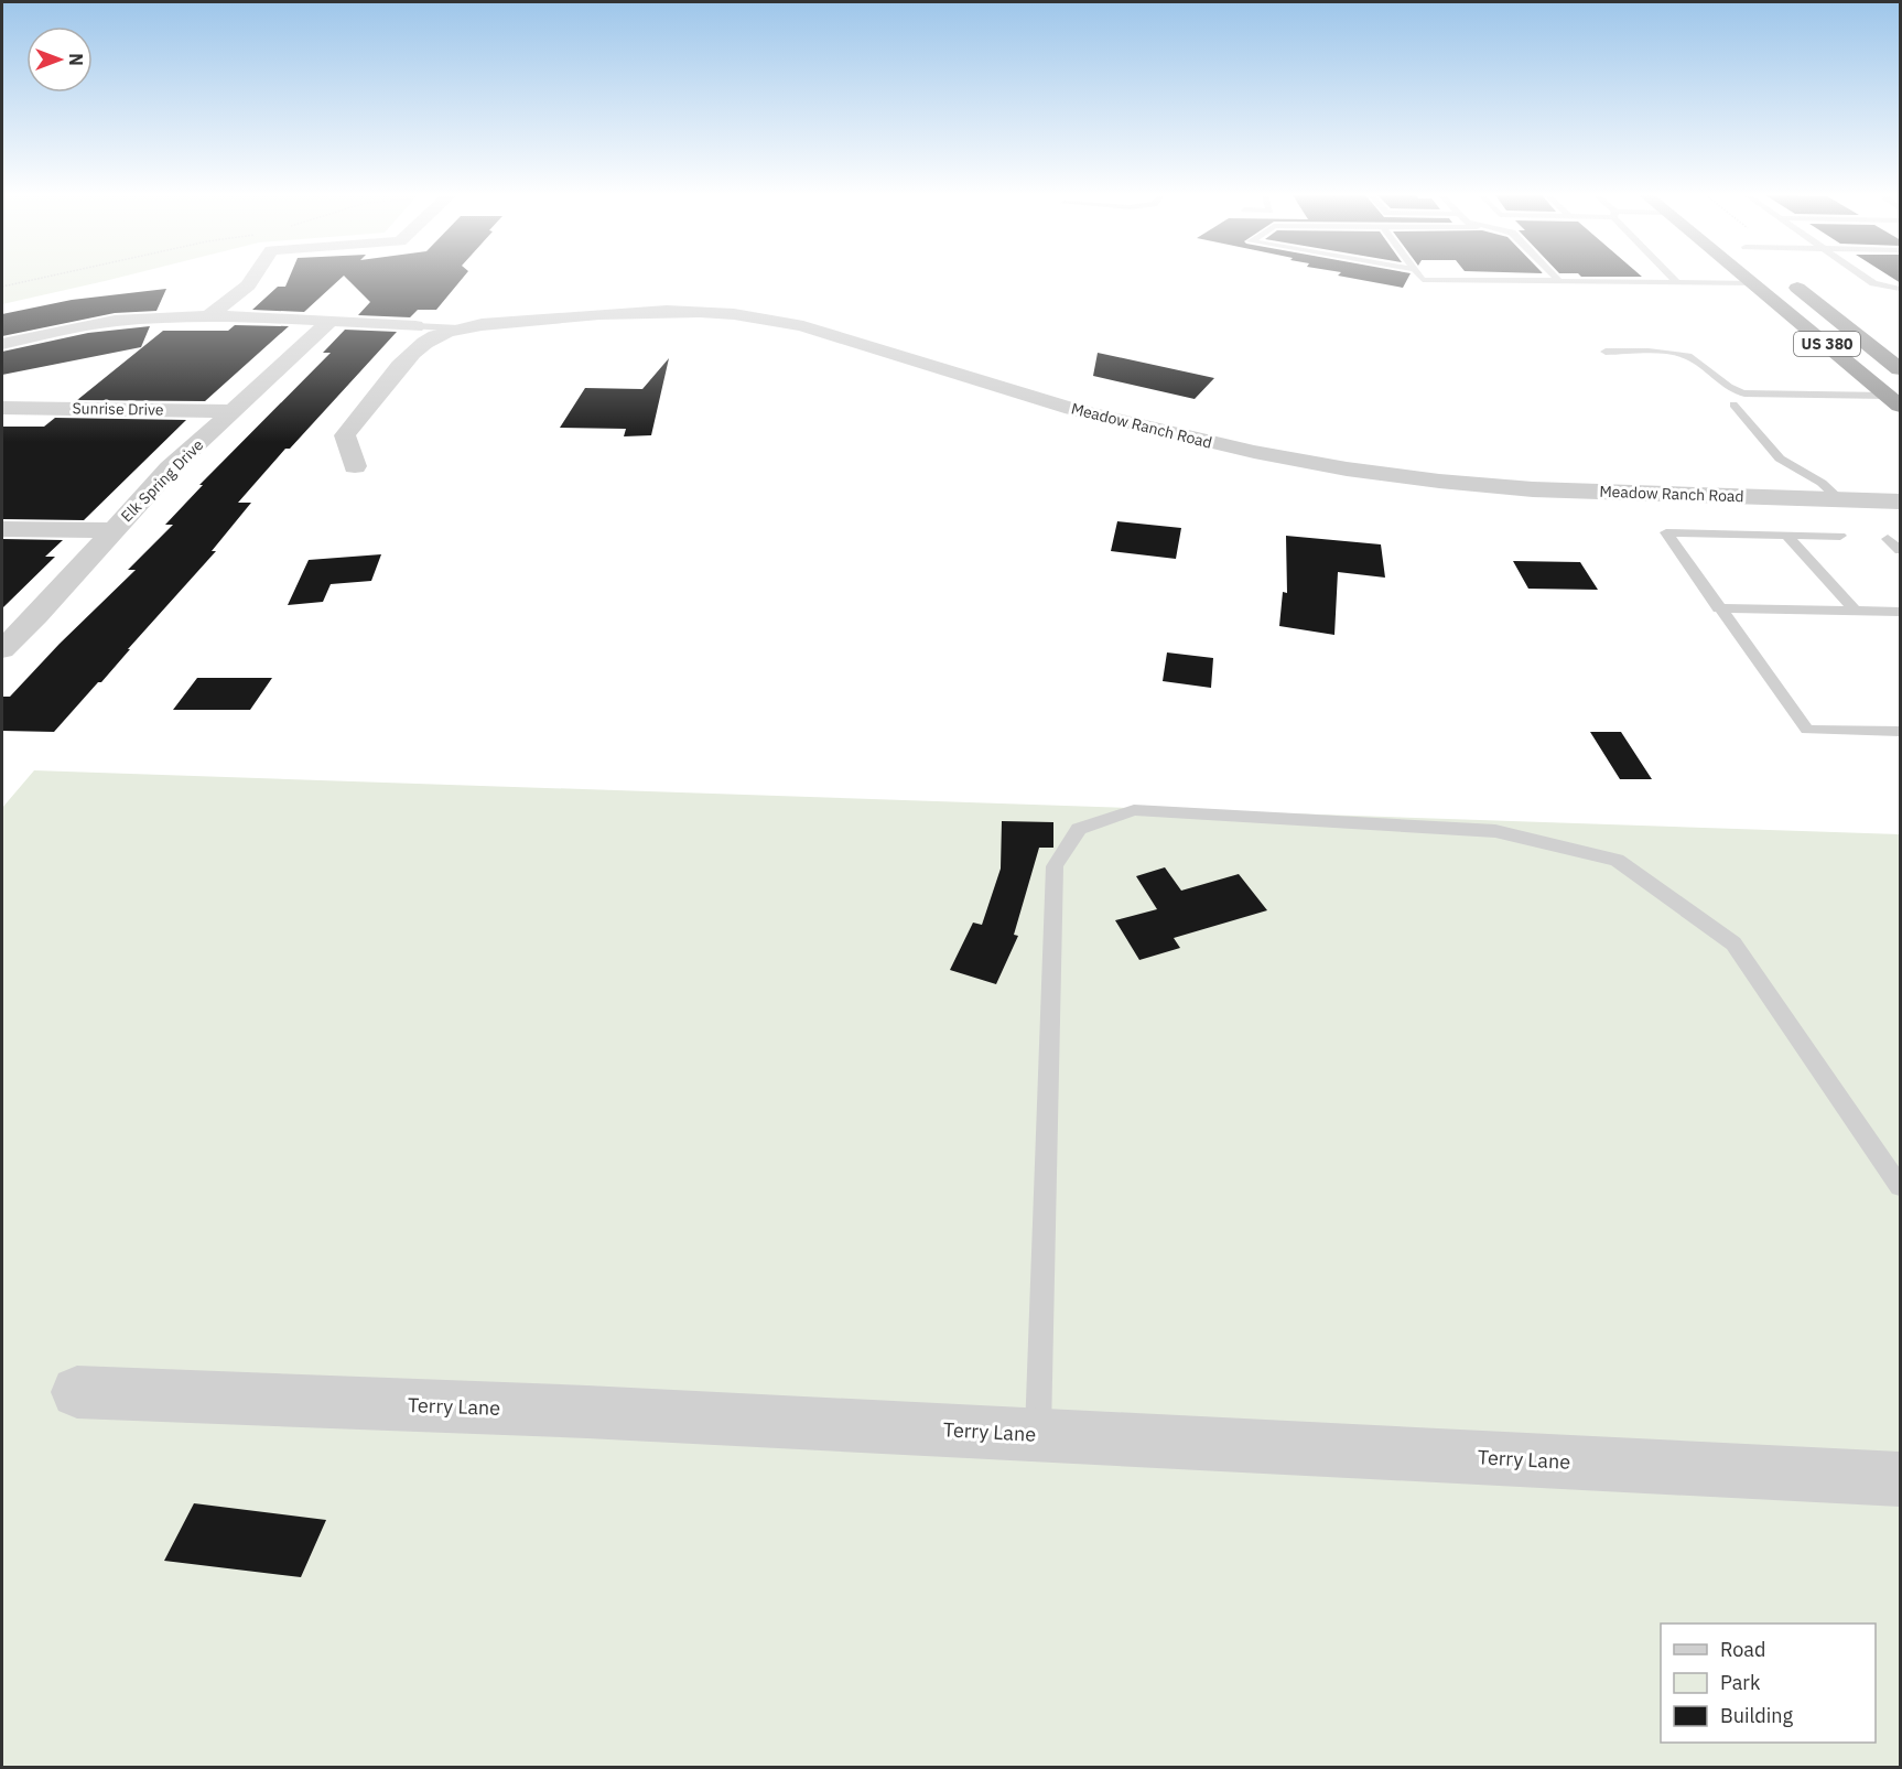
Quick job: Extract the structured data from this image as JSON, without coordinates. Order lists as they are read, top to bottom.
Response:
{
  "streets": {
    "highway": ["US 380"],
    "street": [
      "Sunrise Drive",
      "Meadow Ranch Road",
      "Elk Spring Drive",
      "Terry Lane"
    ]
  },
  "crossings": [
    ["Sunrise Drive", "Elk Spring Drive"]
  ],
  "legend": ["Road", "Park", "Building"],
  "north": "right"
}
